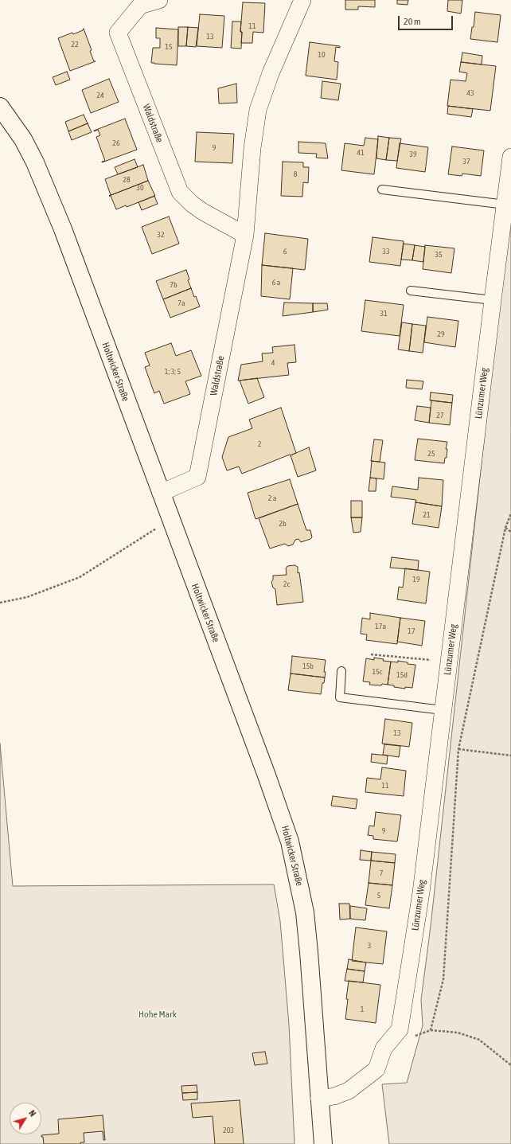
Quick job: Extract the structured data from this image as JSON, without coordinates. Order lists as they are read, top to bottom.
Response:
{
  "streets": {
    "street": ["Waldstraße", "Holtwicker Straße", "Lünzumer Weg"]
  },
  "crossings": [
    ["Waldstraße", "Holtwicker Straße"],
    ["Holtwicker Straße", "Lünzumer Weg"]
  ],
  "parks": ["Hohe Mark"],
  "house_numbers": [
    "11",
    "13",
    "22",
    "15",
    "10",
    "43",
    "24",
    "26",
    "9",
    "41",
    "39",
    "37",
    "8",
    "28",
    "30",
    "32",
    "6",
    "33",
    "35",
    "6 a",
    "7b",
    "7a",
    "31",
    "29",
    "4",
    "1; 3; 5",
    "27",
    "2",
    "25",
    "2 a",
    "21",
    "2b",
    "19",
    "2c",
    "17a",
    "17",
    "15b",
    "15c",
    "15d",
    "13",
    "11",
    "9",
    "7",
    "5",
    "3",
    "1",
    "203"
  ],
  "scale_bar": "20 m",
  "north": "top right"
}
